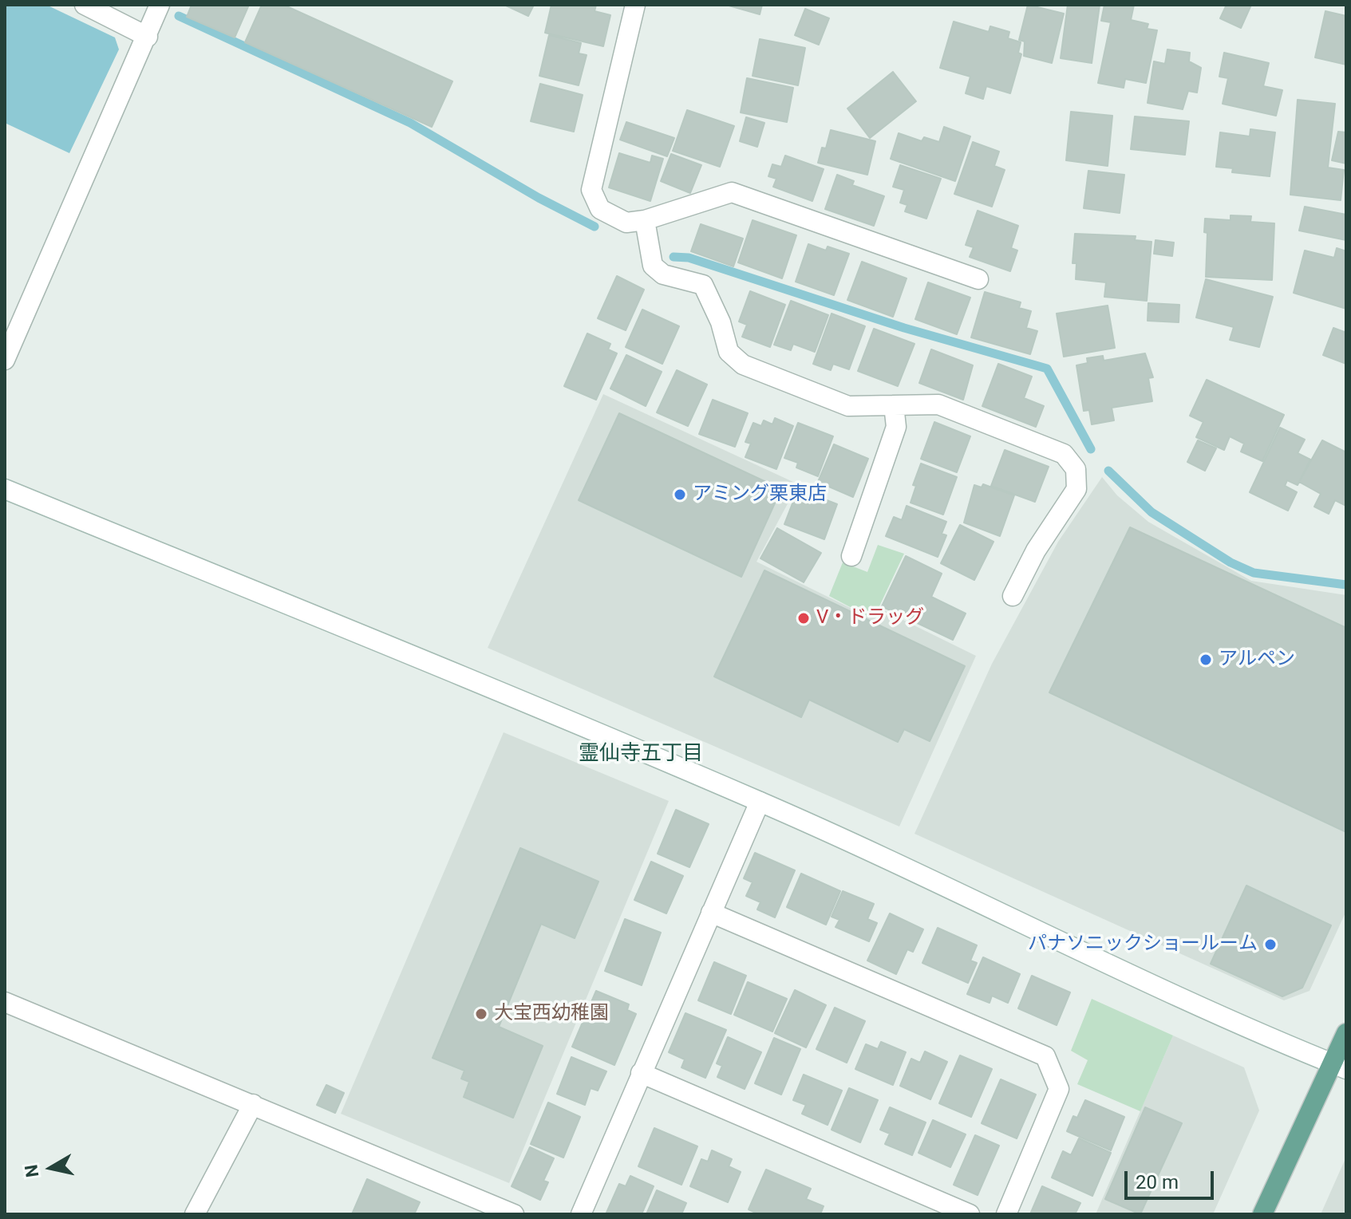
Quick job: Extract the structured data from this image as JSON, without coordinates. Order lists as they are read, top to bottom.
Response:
{
  "districts": ["霊仙寺五丁目"],
  "places": [
    "アミング栗東店",
    "V・ドラッグ",
    "アルペン",
    "パナソニックショールーム",
    "大宝西幼稚園"
  ],
  "scale_bar": "20 m",
  "north": "left"
}
